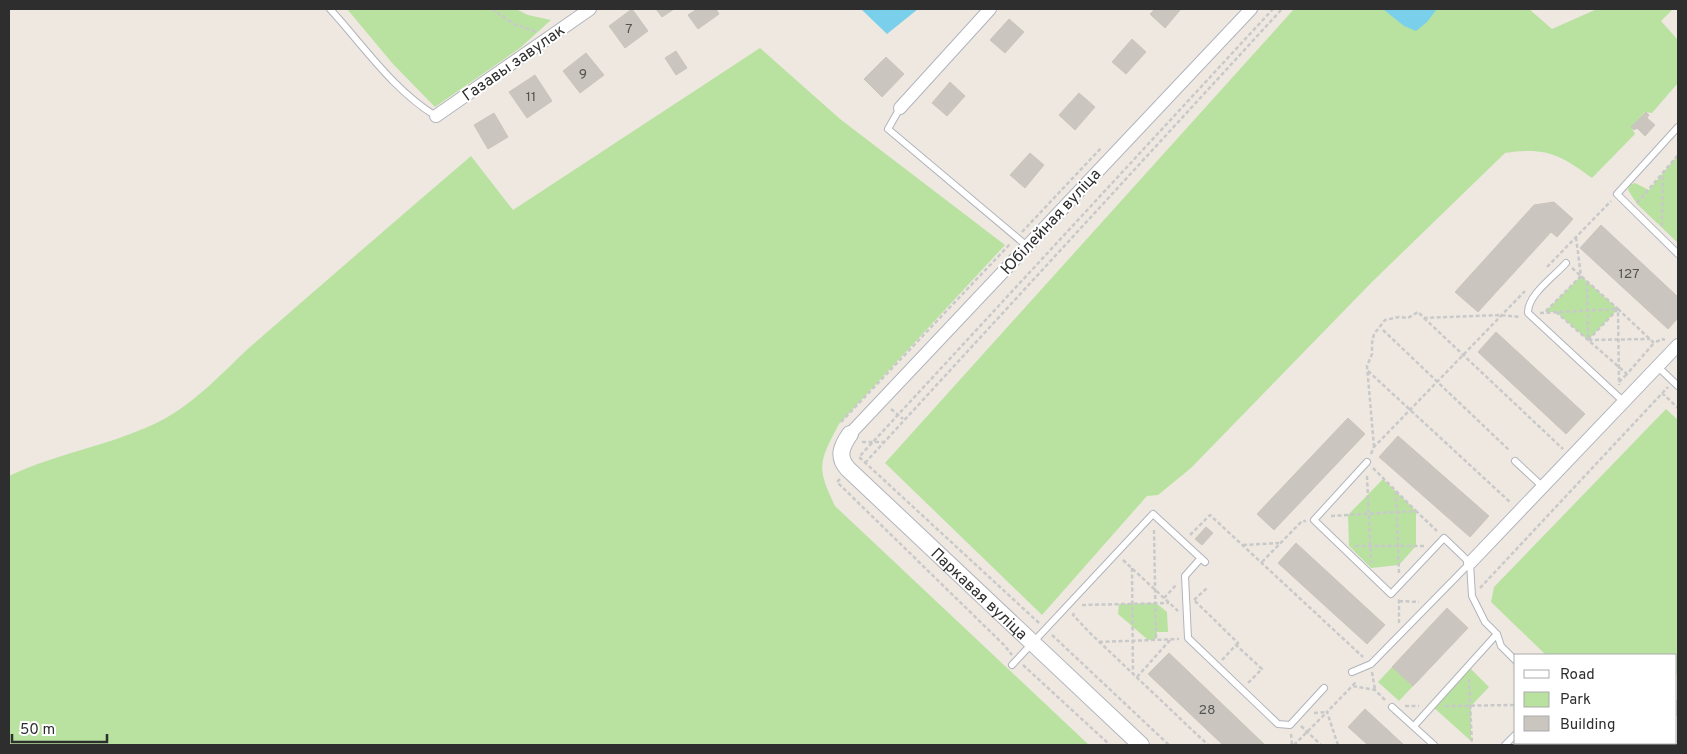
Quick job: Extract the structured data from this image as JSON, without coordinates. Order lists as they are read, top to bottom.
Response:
{
  "streets": {
    "street": ["Газавы завулак", "Юбілейная вуліца", "Паркавая вуліца"]
  },
  "crossings": [
    ["Юбілейная вуліца", "Паркавая вуліца"]
  ],
  "house_numbers": [
    "7",
    "9",
    "11",
    "127",
    "28"
  ],
  "legend": ["Road", "Park", "Building"],
  "scale_bar": "50 m"
}
